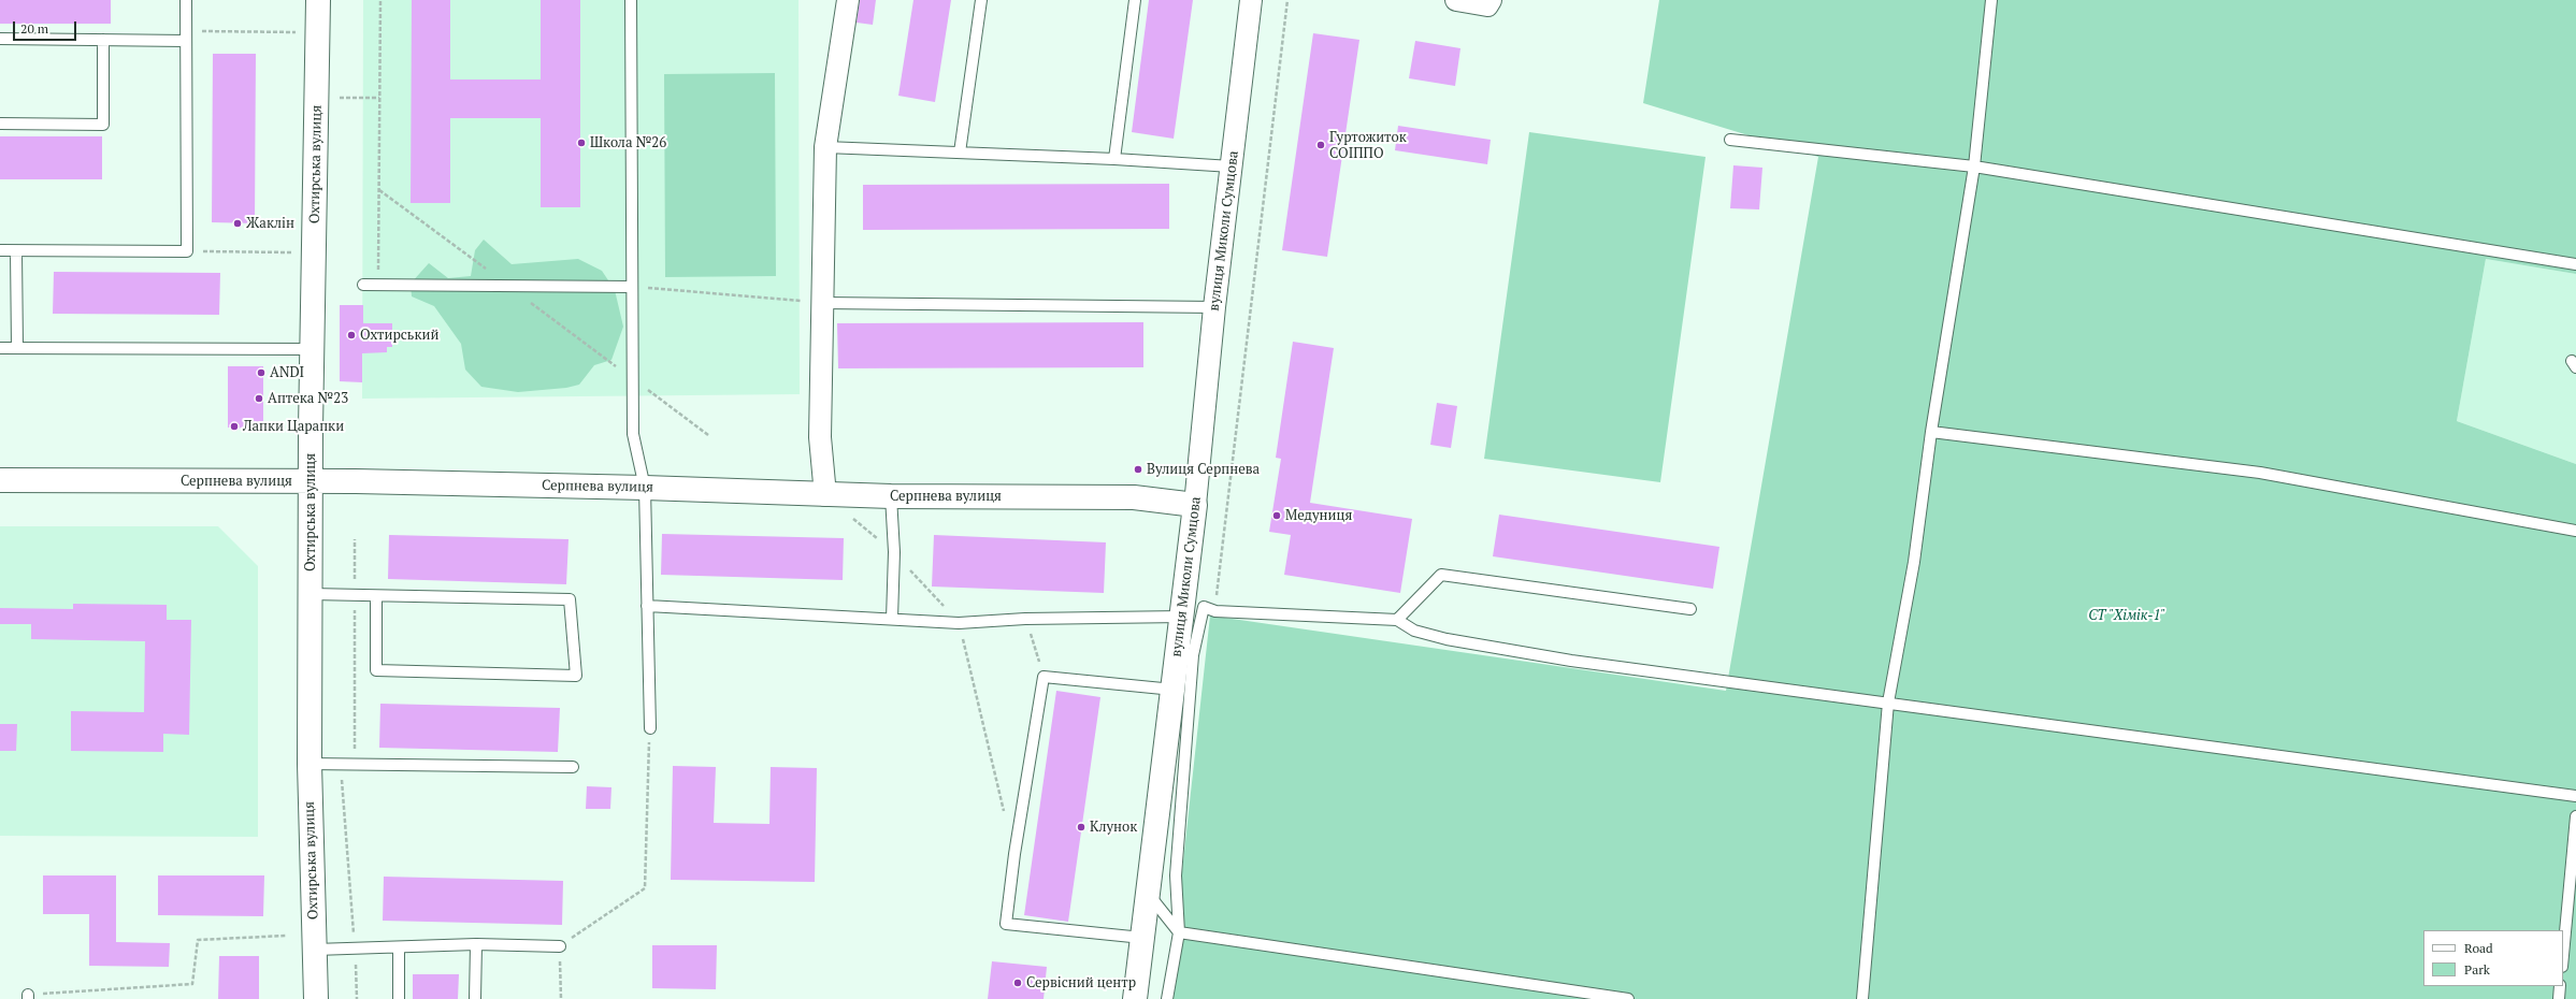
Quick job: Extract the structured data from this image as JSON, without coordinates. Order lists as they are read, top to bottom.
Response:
{
  "streets": {
    "street": ["Охтирська вулиця", "вулиця Миколи Сумцова", "Серпнева вулиця"]
  },
  "crossings": [
    ["Охтирська вулиця", "Серпнева вулиця"],
    ["вулиця Миколи Сумцова", "Серпнева вулиця"]
  ],
  "parks": ["СТ \"Хімік-1\""],
  "places": [
    "Школа №26",
    "Гуртожиток СОІППО",
    "Жаклін",
    "Охтирський",
    "ANDI",
    "Аптека №23",
    "Лапки Царапки",
    "Вулиця Серпнева",
    "Медуниця",
    "Клунок",
    "Сервісний центр"
  ],
  "legend": ["Road", "Park"],
  "scale_bar": "20 m"
}
